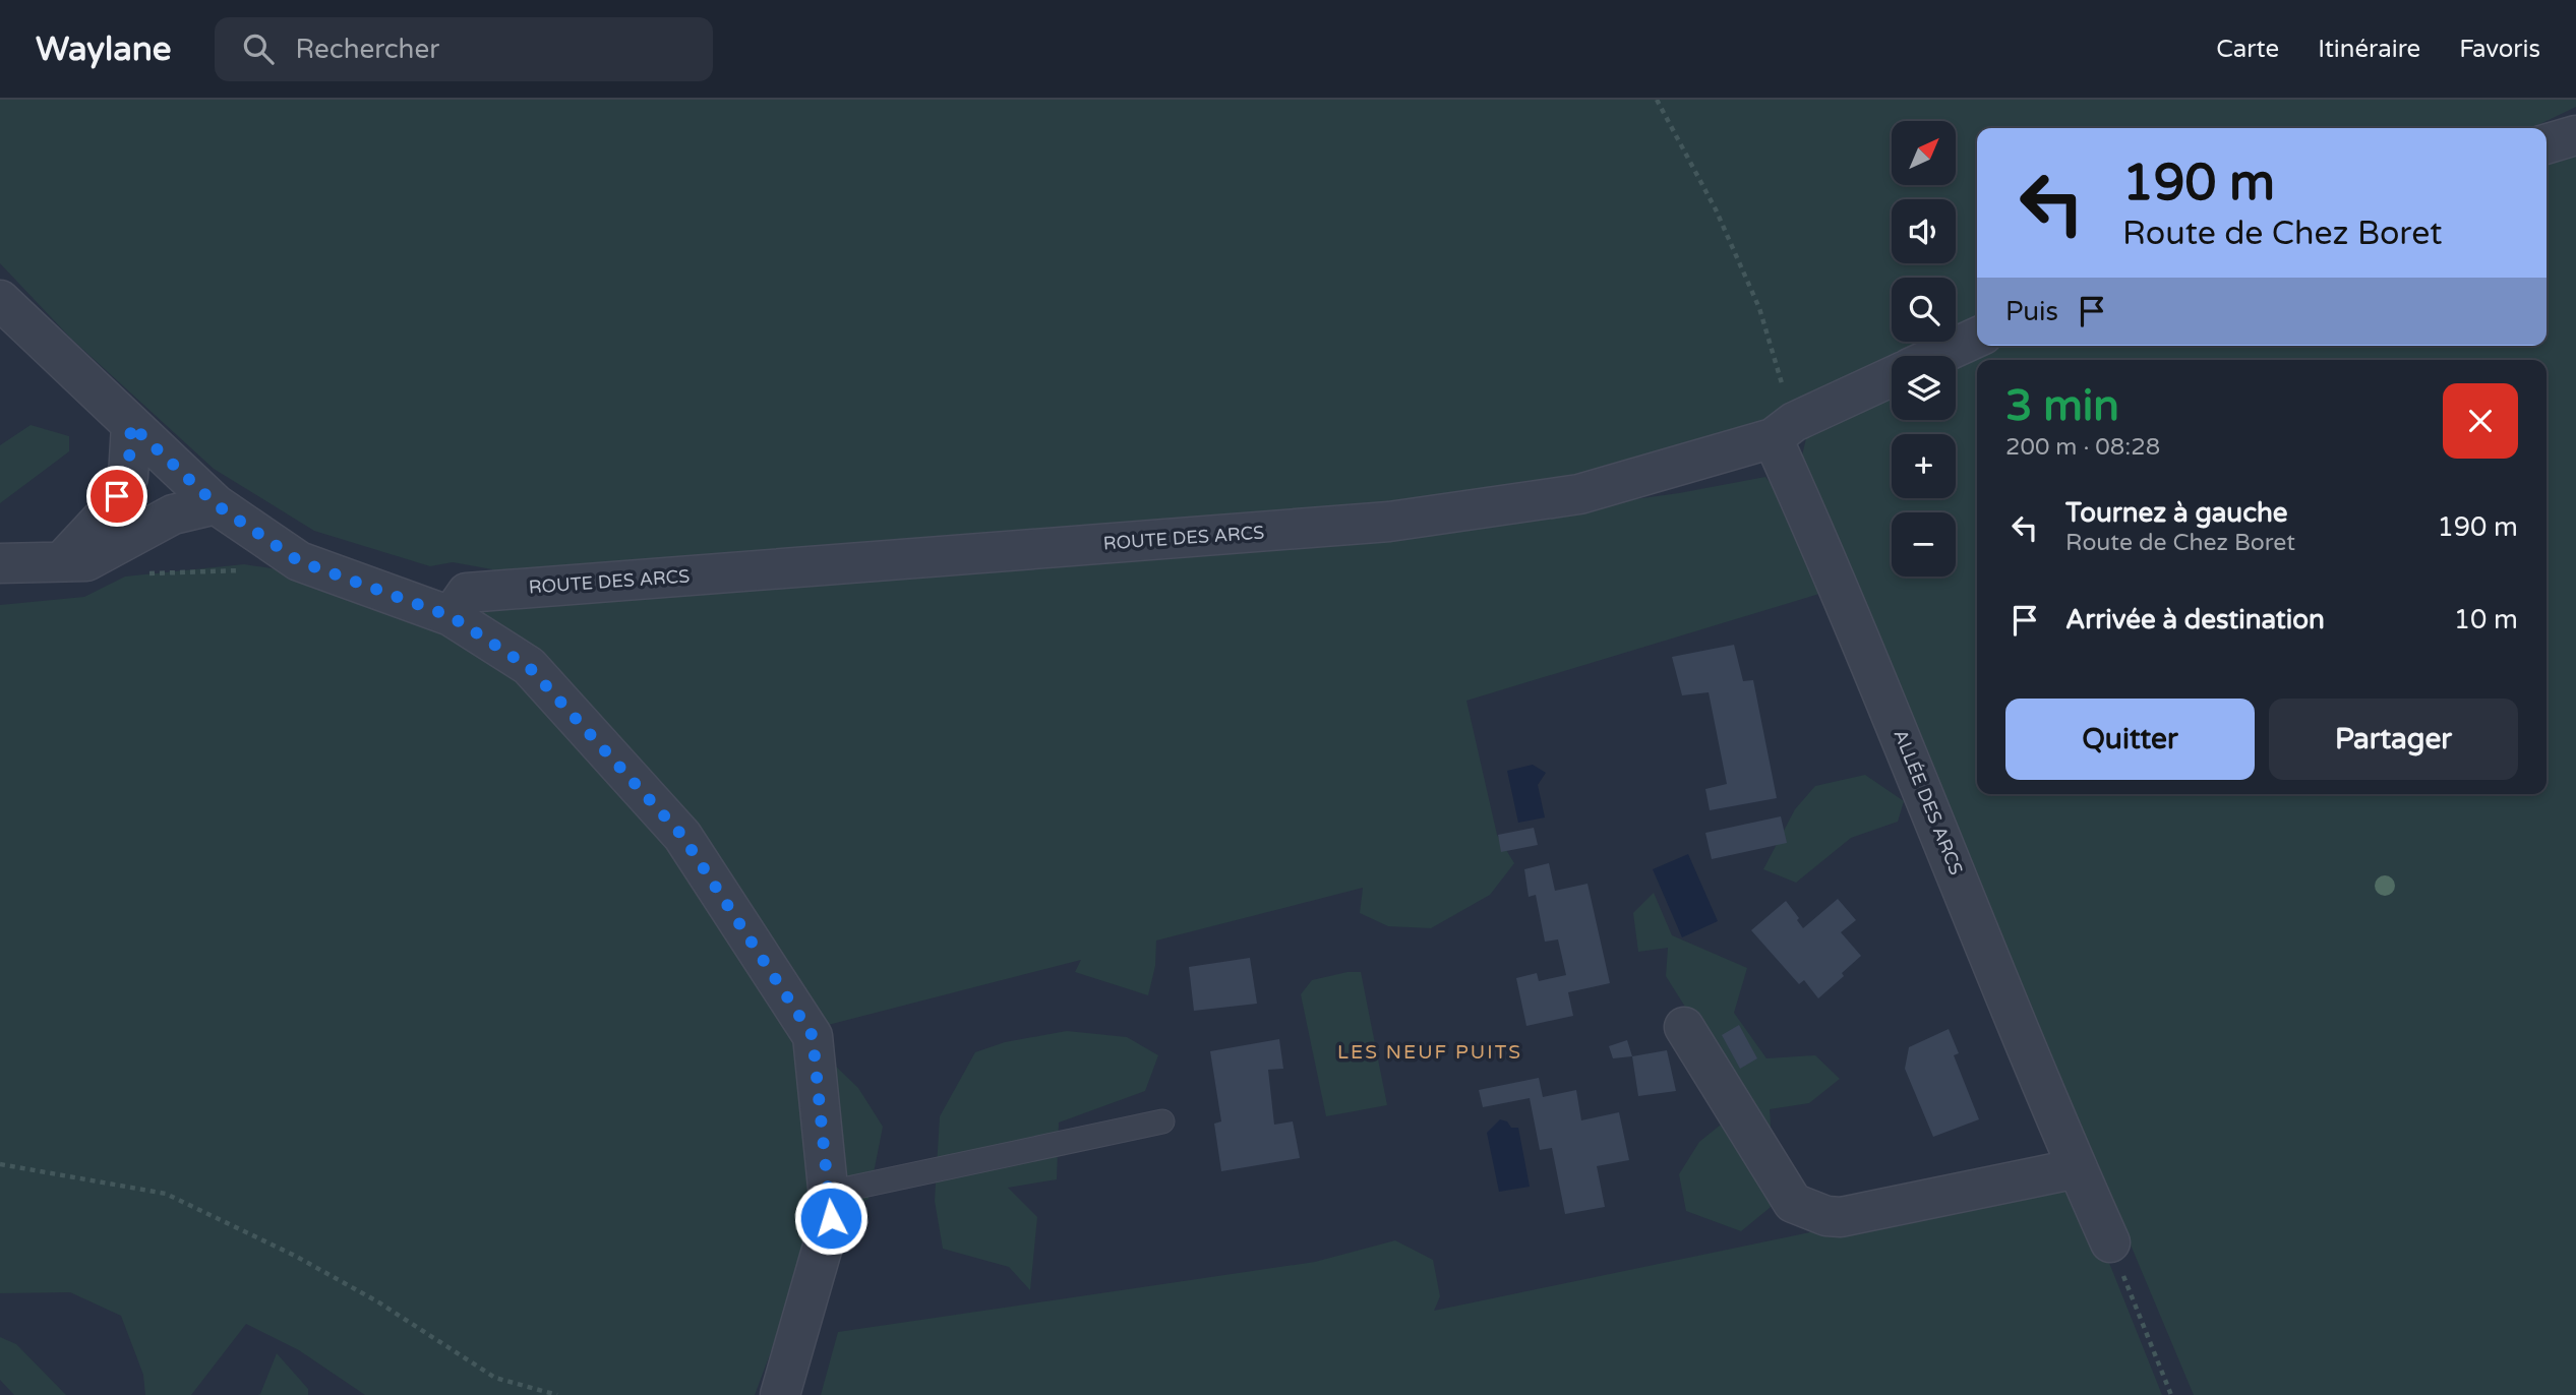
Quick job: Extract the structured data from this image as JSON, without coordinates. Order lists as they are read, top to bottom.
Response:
{
  "streets": {
    "street": ["ROUTE DES ARCS", "ALLÉE DES ARCS"]
  },
  "crossings": [
    ["ROUTE DES ARCS", "ALLÉE DES ARCS"]
  ],
  "districts": ["LES NEUF PUITS"],
  "north": "top right",
  "page": {
    "header": "Waylane",
    "search": "Rechercher",
    "nav": ["Carte", "Itinéraire", "Favoris"],
    "map_buttons": ["+", "−"],
    "turn": ["190 m", "Route de Chez Boret"],
    "then": "Puis",
    "heading": ["3 min", "200 m · 08:28"],
    "list": [
      {
        "name": "Tournez à gauche",
        "note": "Route de Chez Boret",
        "value": "190 m"
      },
      {
        "name": "Arrivée à destination",
        "value": "10 m"
      }
    ],
    "buttons": ["Quitter", "Partager"]
  }
}
